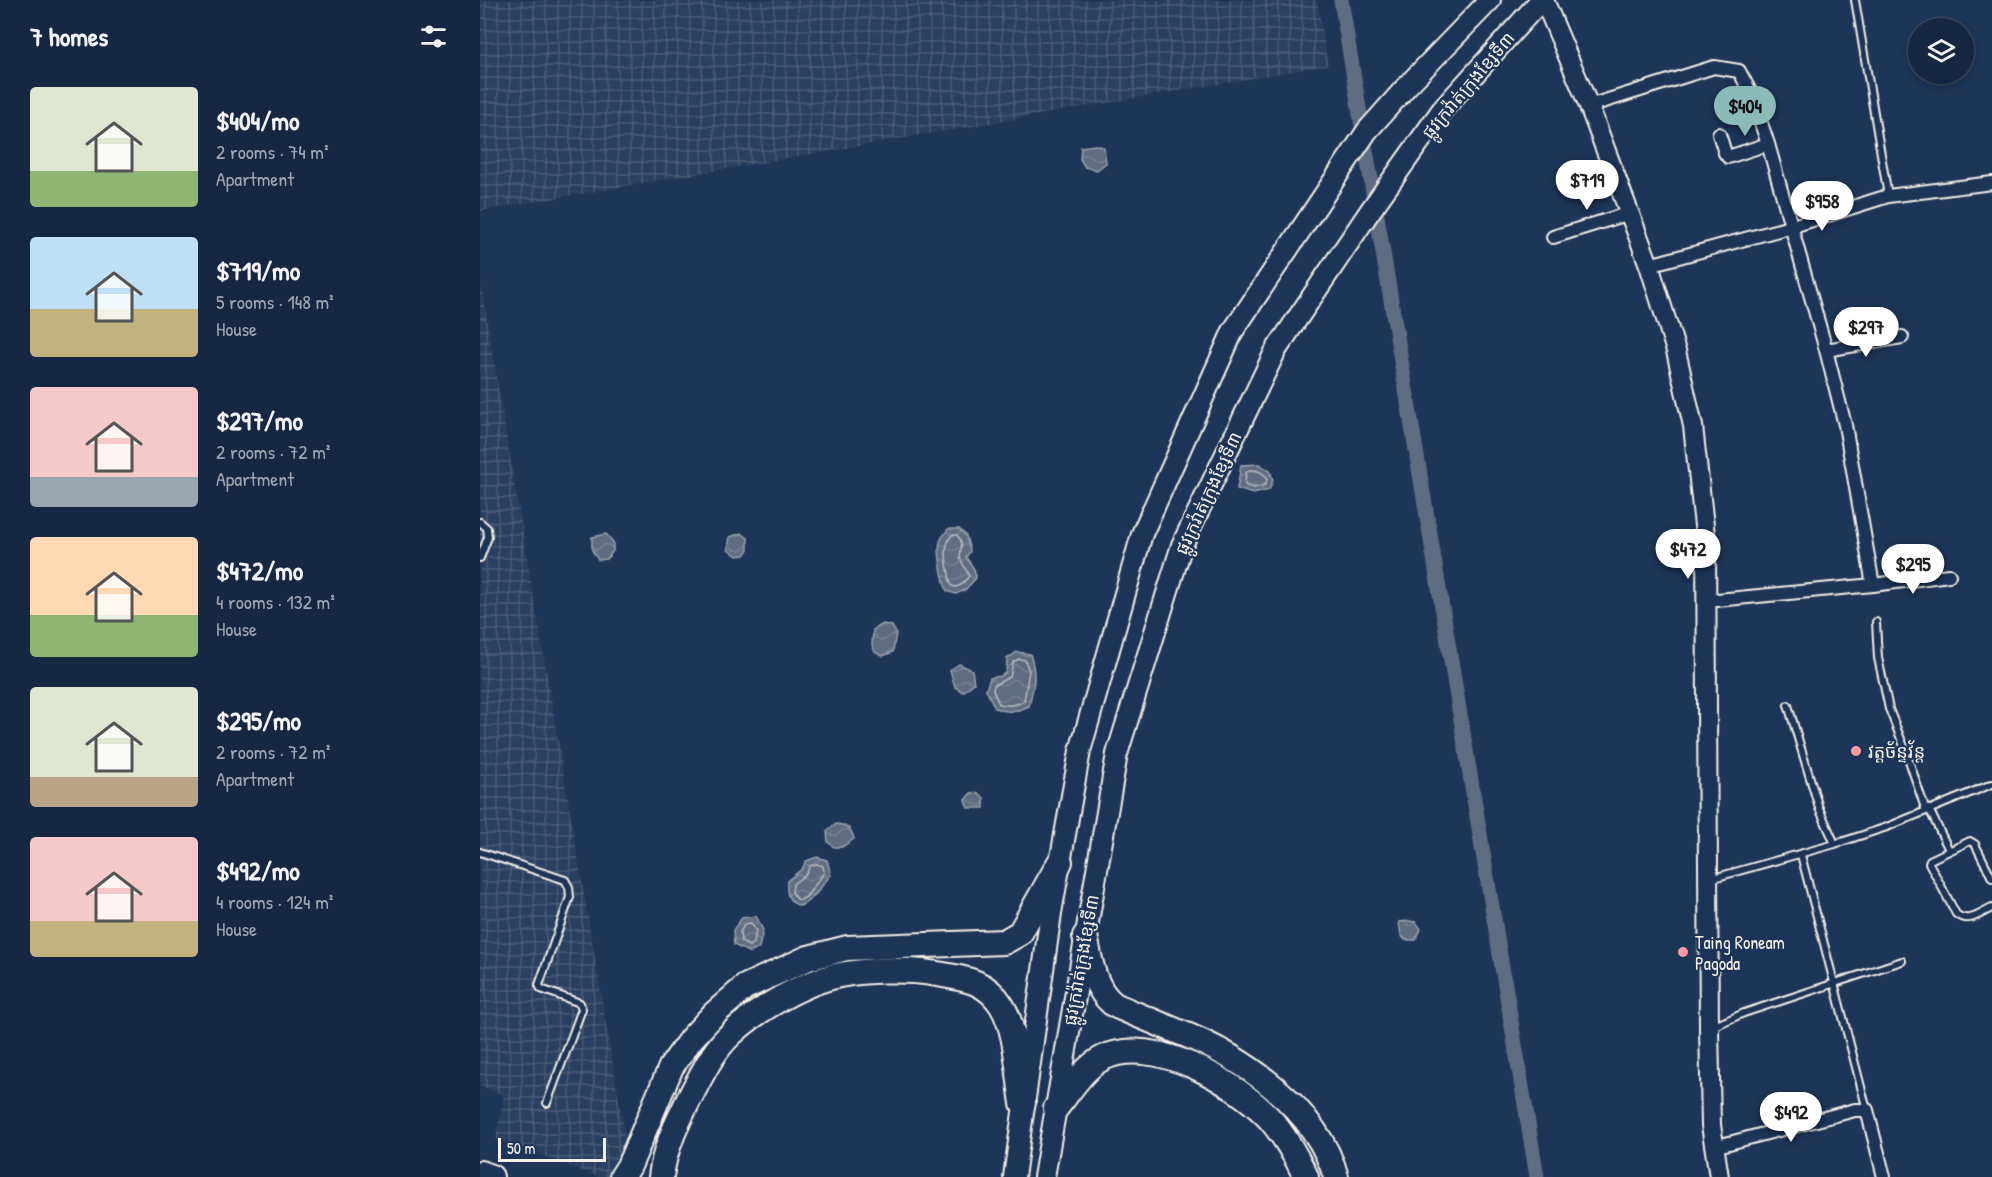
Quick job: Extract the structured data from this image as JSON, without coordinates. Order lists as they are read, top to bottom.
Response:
{
  "streets": {
    "main road": ["ផ្លូវក្រវ៉ាត់ក្រុងខ្សែទី៣"]
  },
  "places": ["វត្តច័ន្ទវ័ន្ត", "Taing Roneam Pagoda"],
  "scale_bar": "50 m",
  "page": {
    "heading": "7 homes",
    "list": [
      {
        "name": "$404/mo",
        "note": "2 rooms · 74 m² · Apartment"
      },
      {
        "name": "$719/mo",
        "note": "5 rooms · 148 m² · House"
      },
      {
        "name": "$297/mo",
        "note": "2 rooms · 72 m² · Apartment"
      },
      {
        "name": "$472/mo",
        "note": "4 rooms · 132 m² · House"
      },
      {
        "name": "$295/mo",
        "note": "2 rooms · 72 m² · Apartment"
      },
      {
        "name": "$492/mo",
        "note": "4 rooms · 124 m² · House"
      }
    ],
    "price": [
      "$404",
      "$719",
      "$958",
      "$297",
      "$472",
      "$295",
      "$492"
    ],
    "scale": "50 m"
  }
}
